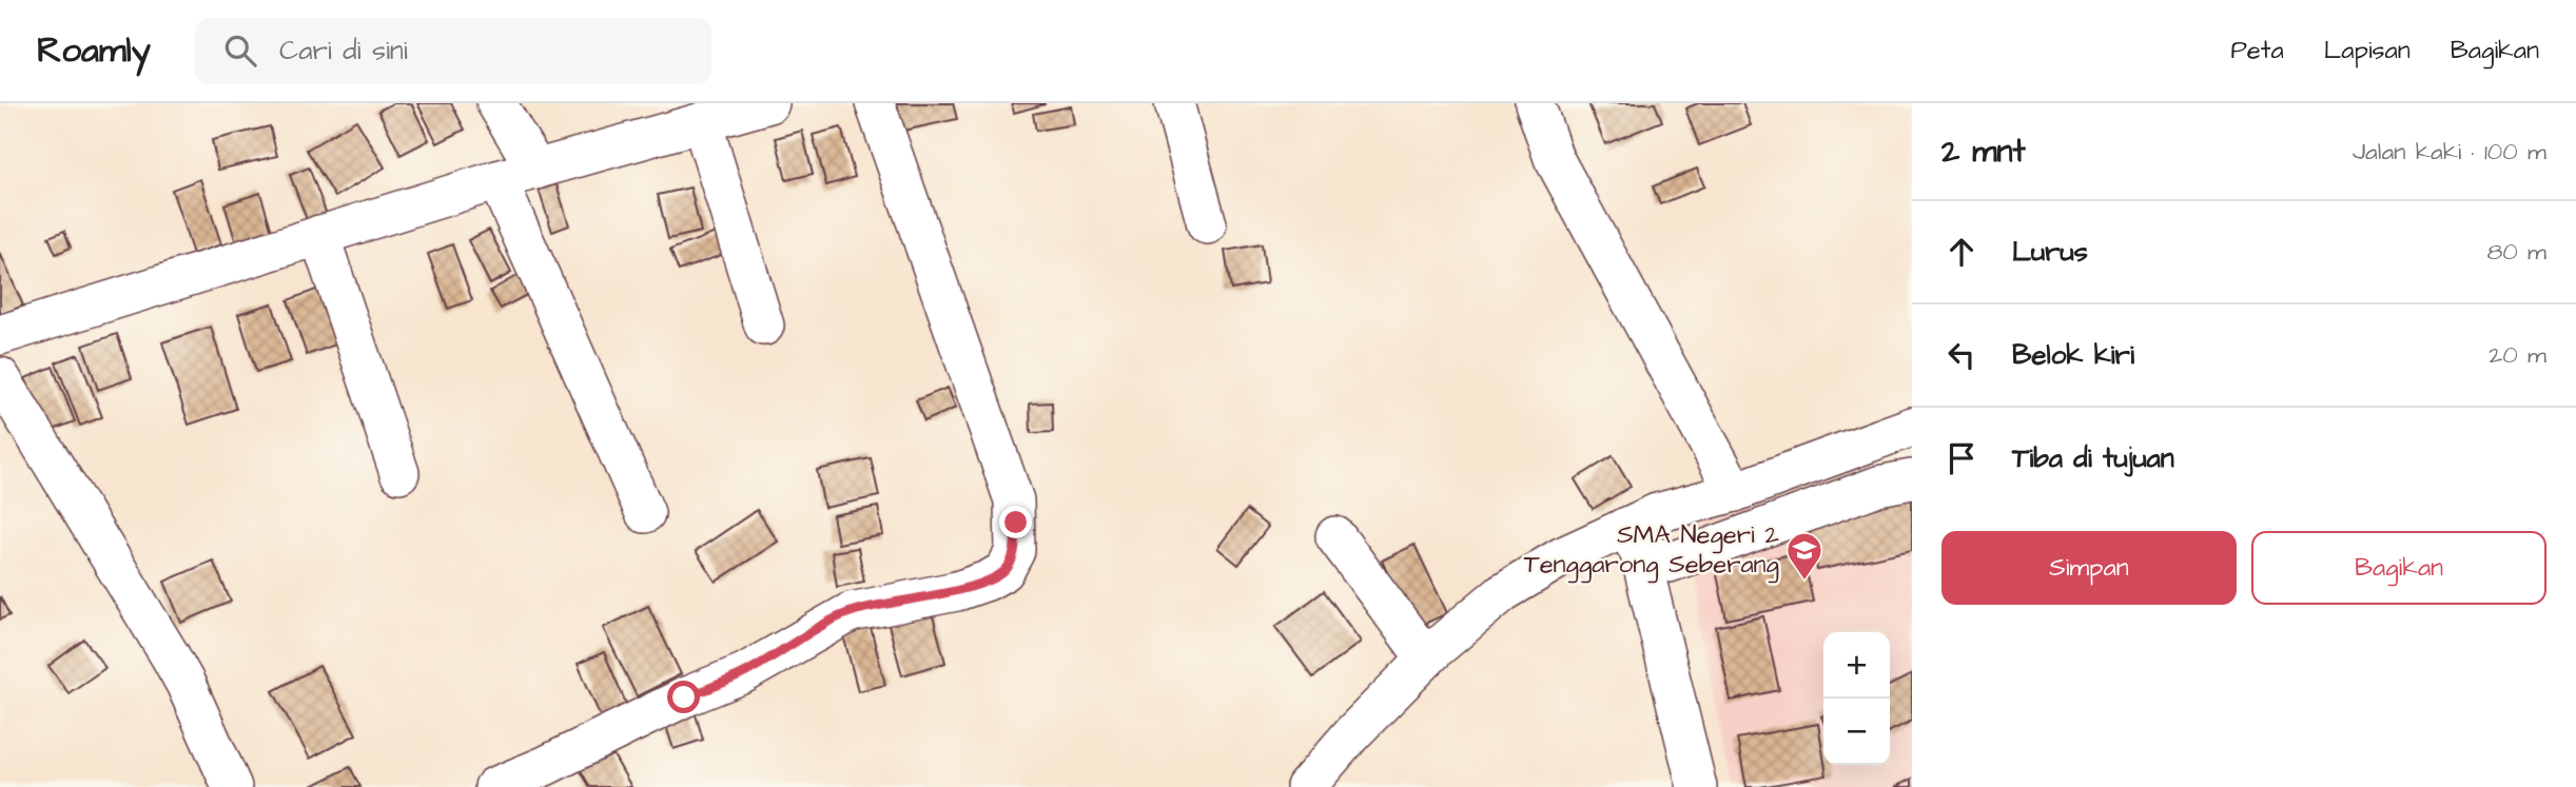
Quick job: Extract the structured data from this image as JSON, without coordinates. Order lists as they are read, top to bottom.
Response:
{
  "places": {
    "school or university": ["SMA Negeri 2 Tenggarong Seberang"]
  },
  "page": {
    "header": "Roamly",
    "search": "Cari di sini",
    "nav": ["Peta", "Lapisan", "Bagikan"],
    "heading": ["2 mnt", "Jalan kaki · 100 m"],
    "list": [
      ["Lurus", "80 m"],
      ["Belok kiri", "20 m"],
      "Tiba di tujuan"
    ],
    "buttons": ["Simpan", "Bagikan"],
    "map_buttons": ["+", "−"]
  }
}
